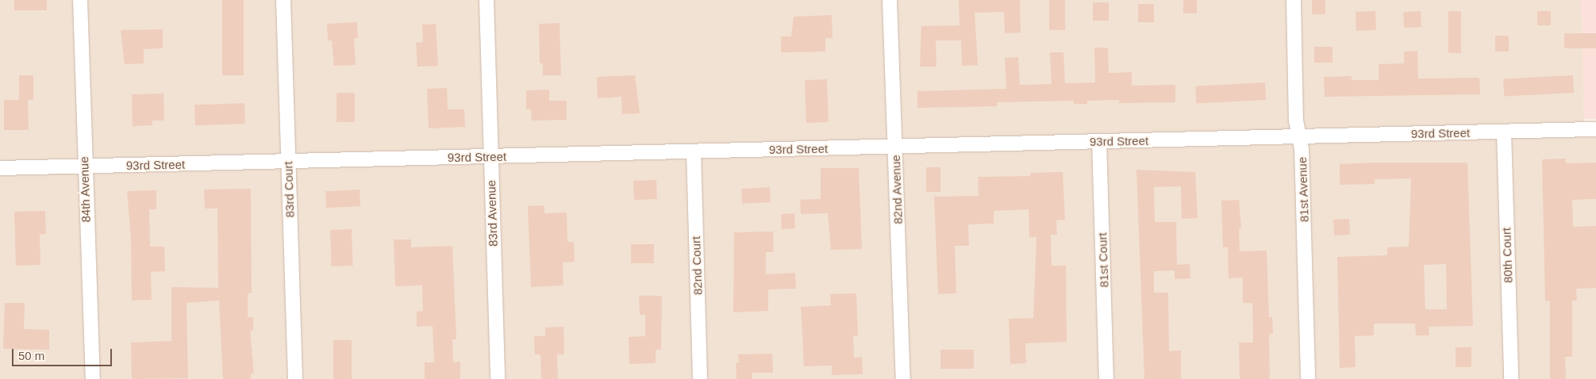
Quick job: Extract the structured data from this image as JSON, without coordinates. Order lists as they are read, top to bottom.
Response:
{
  "streets": {
    "street": [
      "93rd Street",
      "84th Avenue",
      "83rd Court",
      "82nd Avenue",
      "81st Avenue",
      "83rd Avenue",
      "80th Court",
      "81st Court",
      "82nd Court"
    ]
  },
  "crossings": [
    ["93rd Street", "84th Avenue"],
    ["93rd Street", "83rd Court"],
    ["93rd Street", "82nd Avenue"],
    ["93rd Street", "81st Avenue"],
    ["93rd Street", "83rd Avenue"],
    ["93rd Street", "80th Court"],
    ["93rd Street", "81st Court"],
    ["93rd Street", "82nd Court"]
  ],
  "scale_bar": "50 m"
}
